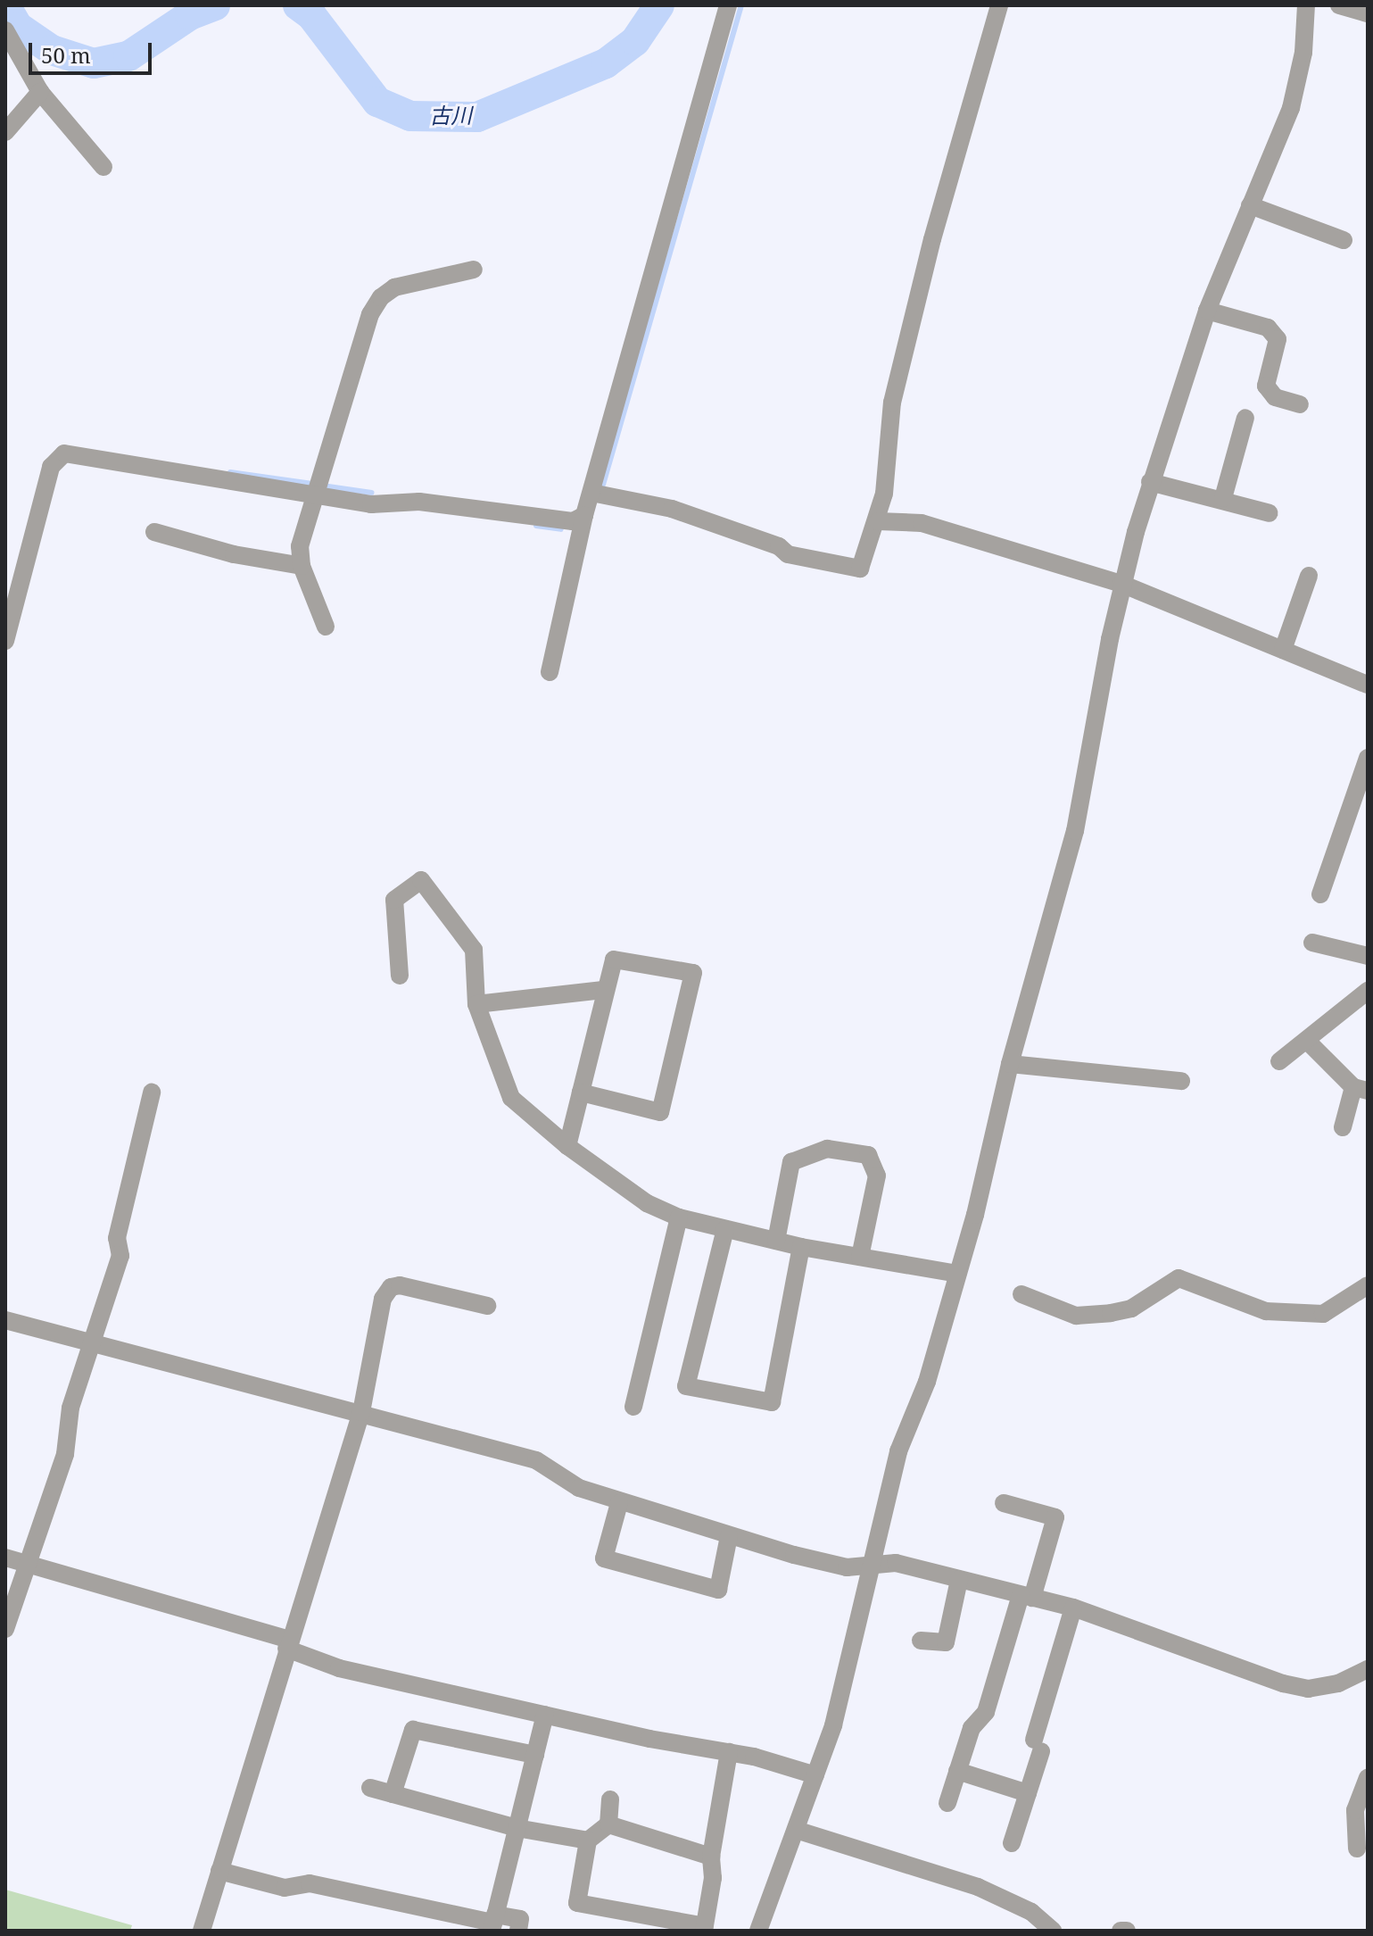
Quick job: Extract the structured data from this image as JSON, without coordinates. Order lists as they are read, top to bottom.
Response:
{
  "water": ["古川"],
  "scale_bar": "50 m"
}
